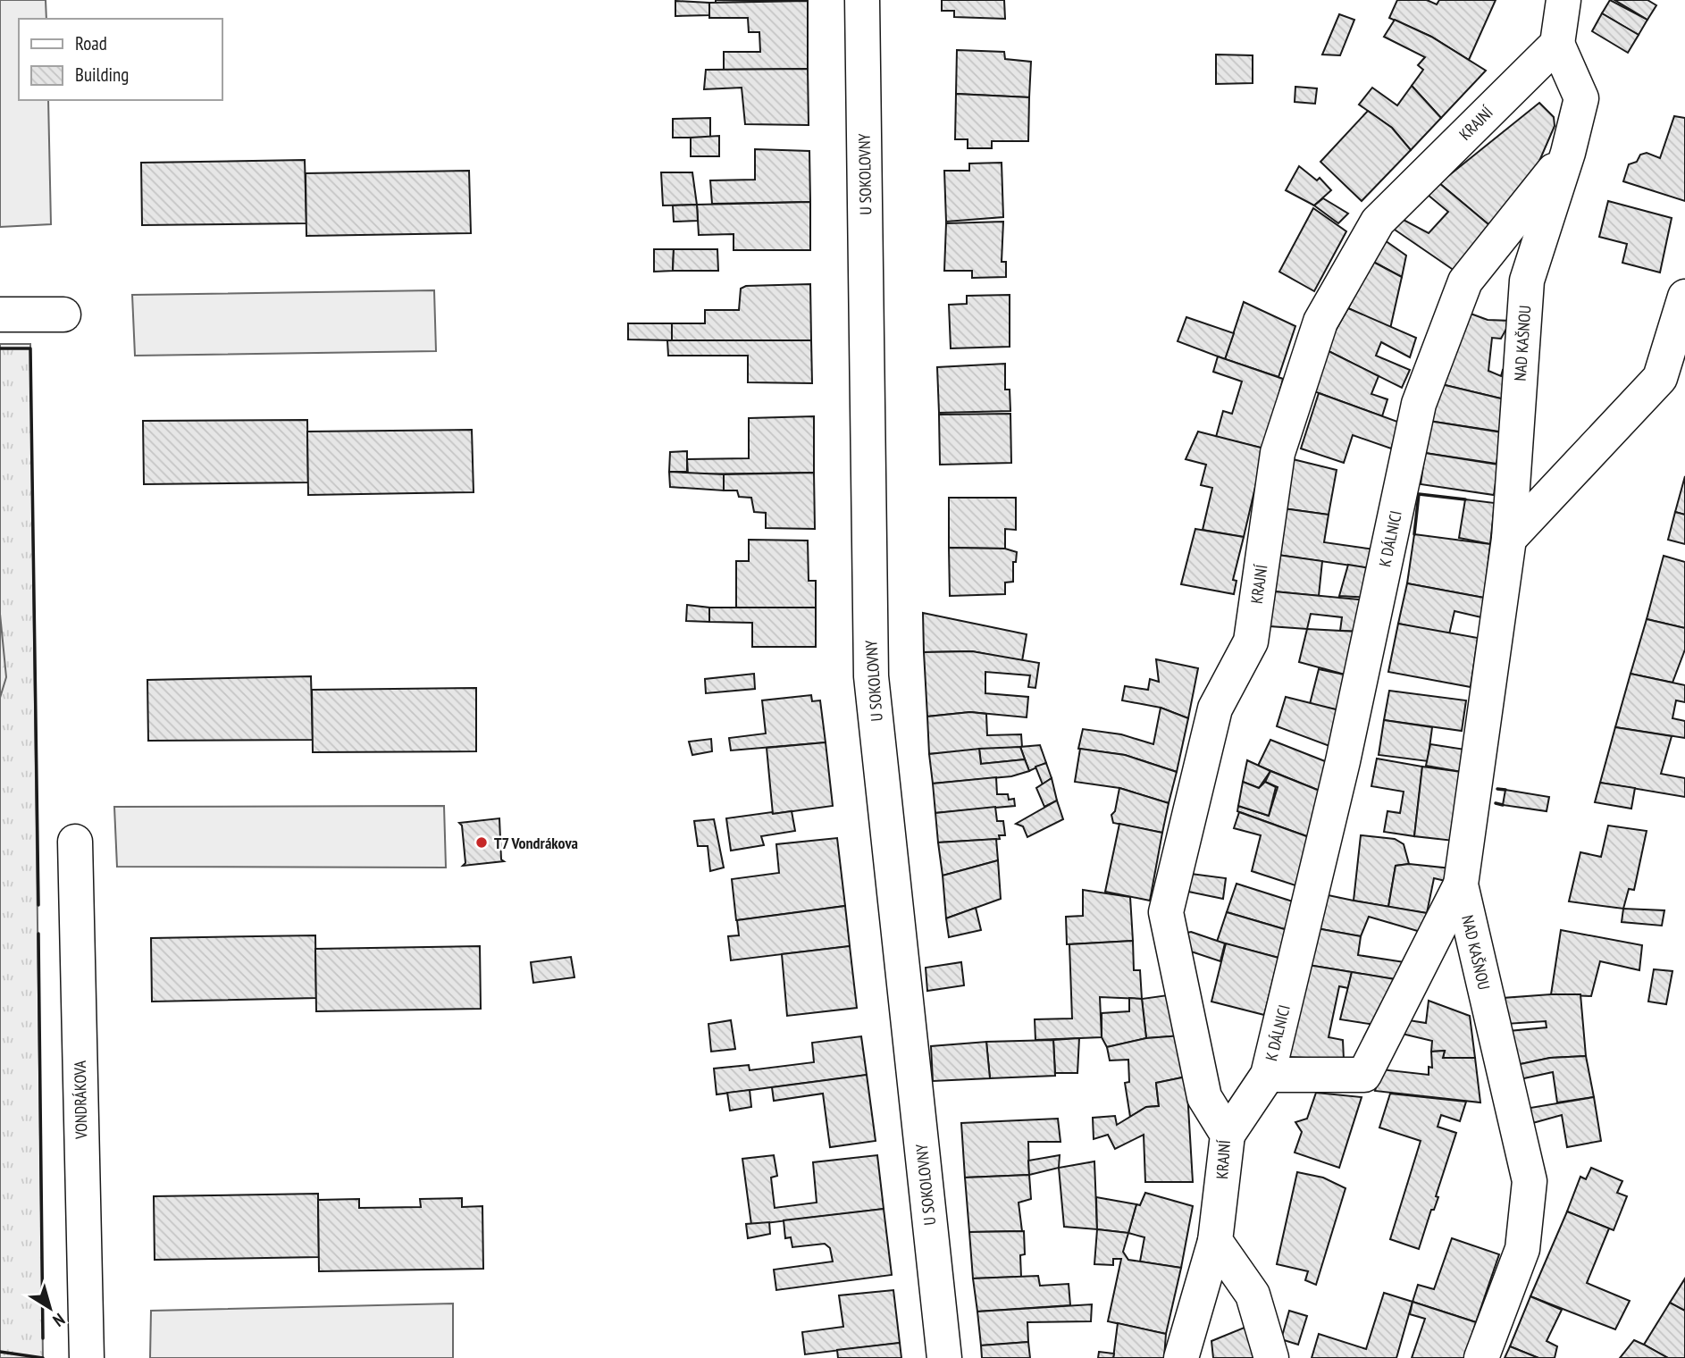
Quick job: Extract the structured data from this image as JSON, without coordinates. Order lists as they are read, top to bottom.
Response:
{
  "streets": {
    "street": [
      "KRAJNÍ",
      "U SOKOLOVNY",
      "NAD KAŠNOU",
      "K DÁLNICI",
      "VONDRÁKOVA"
    ]
  },
  "crossings": [
    ["KRAJNÍ", "K DÁLNICI"],
    ["NAD KAŠNOU", "K DÁLNICI"]
  ],
  "places": ["T7 Vondrákova"],
  "legend": ["Road", "Building"],
  "north": "bottom right"
}
